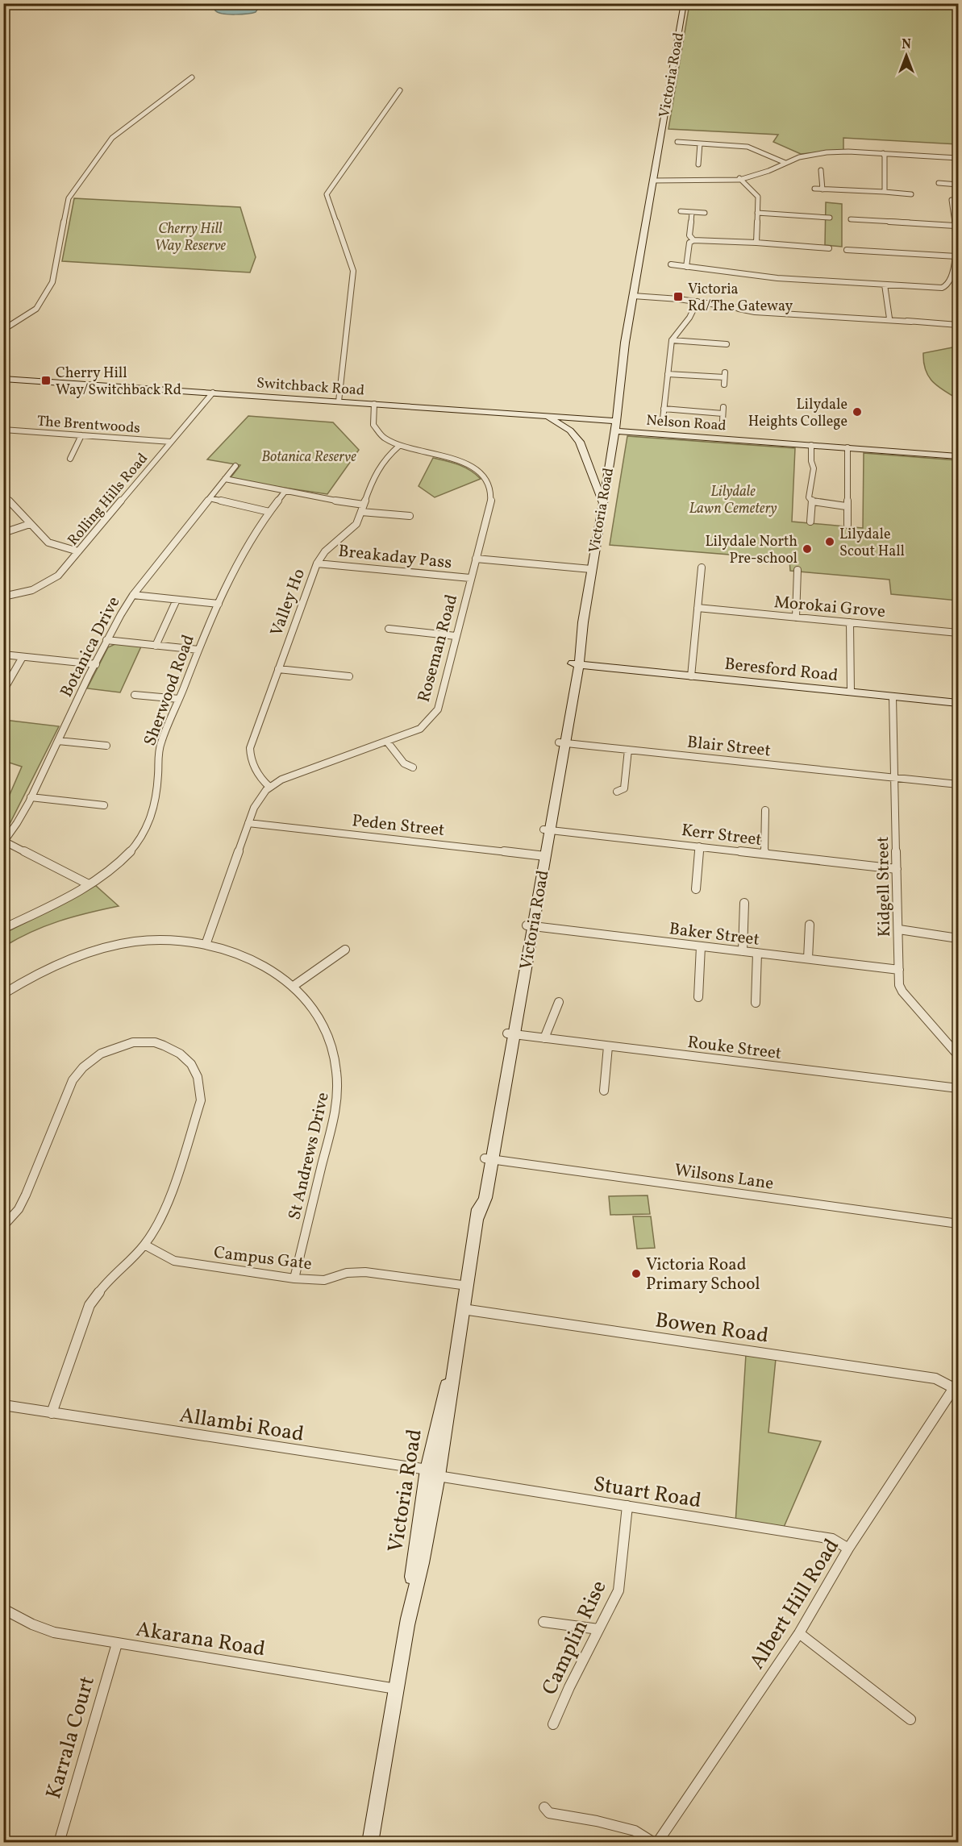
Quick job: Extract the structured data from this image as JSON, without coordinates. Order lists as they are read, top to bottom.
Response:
{
  "streets": {
    "main road": [
      "Victoria Road",
      "Switchback Road",
      "Nelson Road",
      "Beresford Road"
    ],
    "street": [
      "The Brentwoods",
      "Rolling Hills Road",
      "Breakaday Pass",
      "Valley Ho",
      "Morokai Grove",
      "Botanica Drive",
      "Roseman Road",
      "Sherwood Road",
      "Blair Street",
      "Peden Street",
      "Kerr Street",
      "Kidgell Street",
      "Baker Street",
      "Rouke Street",
      "St Andrews Drive",
      "Wilsons Lane",
      "Campus Gate",
      "Bowen Road",
      "Allambi Road",
      "Stuart Road",
      "Albert Hill Road",
      "Camplin Rise",
      "Akarana Road",
      "Karrala Court"
    ]
  },
  "crossings": [
    ["Victoria Road", "Switchback Road"],
    ["Victoria Road", "Nelson Road"],
    ["Victoria Road", "Beresford Road"],
    ["Victoria Road", "Blair Street"],
    ["Victoria Road", "Peden Street"],
    ["Victoria Road", "Kerr Street"],
    ["Victoria Road", "Baker Street"],
    ["Victoria Road", "Rouke Street"],
    ["Victoria Road", "Wilsons Lane"],
    ["Victoria Road", "Campus Gate"],
    ["Victoria Road", "Bowen Road"],
    ["Victoria Road", "Allambi Road"],
    ["Victoria Road", "Stuart Road"],
    ["Victoria Road", "Akarana Road"],
    ["Switchback Road", "Rolling Hills Road"],
    ["Switchback Road", "Roseman Road"],
    ["The Brentwoods", "Rolling Hills Road"],
    ["Breakaday Pass", "Valley Ho"],
    ["Breakaday Pass", "Roseman Road"],
    ["Valley Ho", "Roseman Road"],
    ["Roseman Road", "Peden Street"],
    ["Roseman Road", "St Andrews Drive"],
    ["Beresford Road", "Kidgell Street"],
    ["Blair Street", "Kidgell Street"],
    ["Kerr Street", "Kidgell Street"],
    ["Kidgell Street", "Baker Street"],
    ["St Andrews Drive", "Campus Gate"],
    ["Bowen Road", "Albert Hill Road"],
    ["Allambi Road", "Stuart Road"],
    ["Stuart Road", "Albert Hill Road"],
    ["Stuart Road", "Camplin Rise"],
    ["Akarana Road", "Karrala Court"]
  ],
  "parks": ["Cherry Hill Way Reserve", "Botanica Reserve", "Lilydale Lawn Cemetery"],
  "places": {
    "transit": ["Victoria Rd/The Gateway", "Cherry Hill Way/Switchback Rd"],
    "other": [
      "Lilydale Heights College",
      "Lilydale Scout Hall",
      "Lilydale North Pre-school",
      "Victoria Road Primary School"
    ]
  },
  "north": "top"
}
